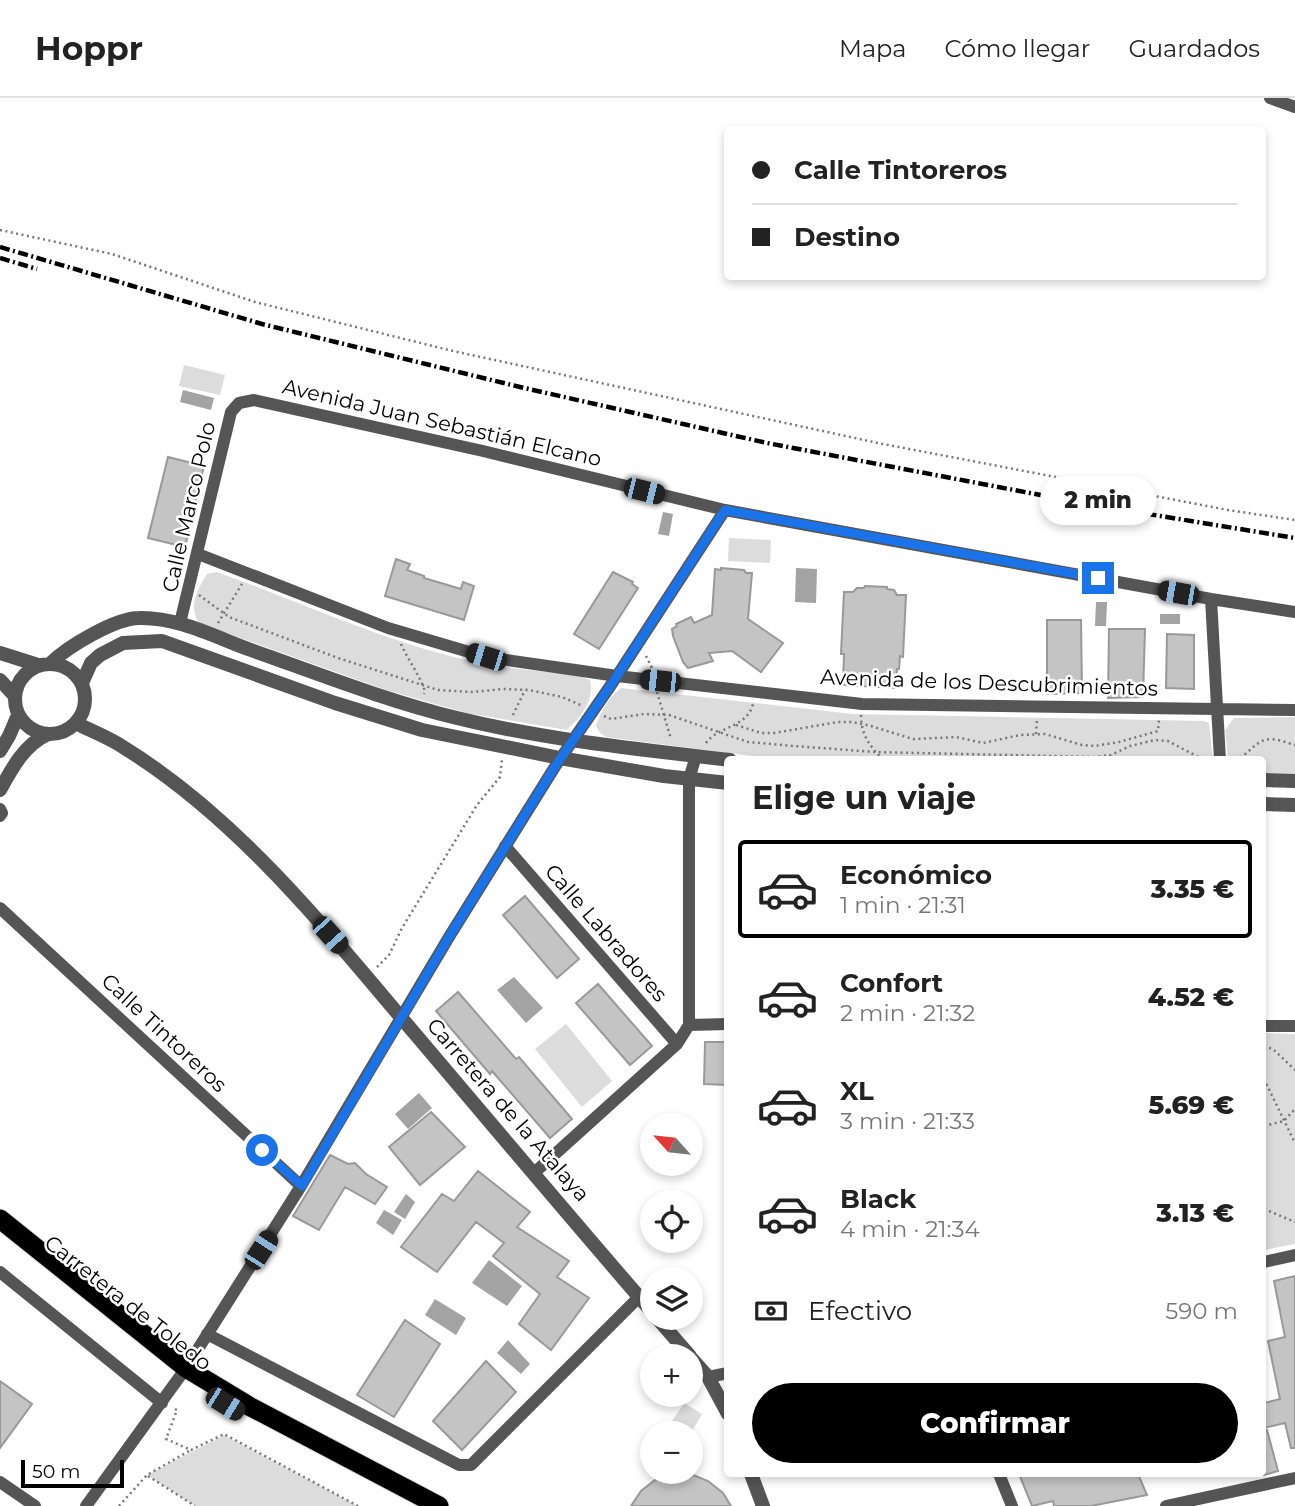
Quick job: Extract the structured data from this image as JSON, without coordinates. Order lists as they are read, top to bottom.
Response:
{
  "streets": {
    "highway": ["Carretera de Toledo"],
    "street": [
      "Avenida Juan Sebastián Elcano",
      "Calle Marco Polo",
      "Avenida de los Descubrimientos",
      "Calle Labradores",
      "Calle Tintoreros",
      "Carretera de la Atalaya"
    ]
  },
  "crossings": [
    ["Avenida Juan Sebastián Elcano", "Calle Marco Polo"],
    ["Calle Marco Polo", "Avenida de los Descubrimientos"]
  ],
  "scale_bar": "50 m",
  "north": "top left",
  "page": {
    "header": "Hoppr",
    "nav": ["Mapa", "Cómo llegar", "Guardados"],
    "banner": ["Calle Tintoreros", "Destino"],
    "bubble": "2 min",
    "heading": "Elige un viaje",
    "list": [
      {
        "name": "Económico",
        "note": "1 min · 21:31",
        "value": "3.35 €"
      },
      {
        "name": "Confort",
        "note": "2 min · 21:32",
        "value": "4.52 €"
      },
      {
        "name": "XL",
        "note": "3 min · 21:33",
        "value": "5.69 €"
      },
      {
        "name": "Black",
        "note": "4 min · 21:34",
        "value": "3.13 €"
      }
    ],
    "map_buttons": ["+", "−"],
    "pay": ["Efectivo", "590 m"],
    "buttons": "Confirmar",
    "scale": "50 m"
  }
}
